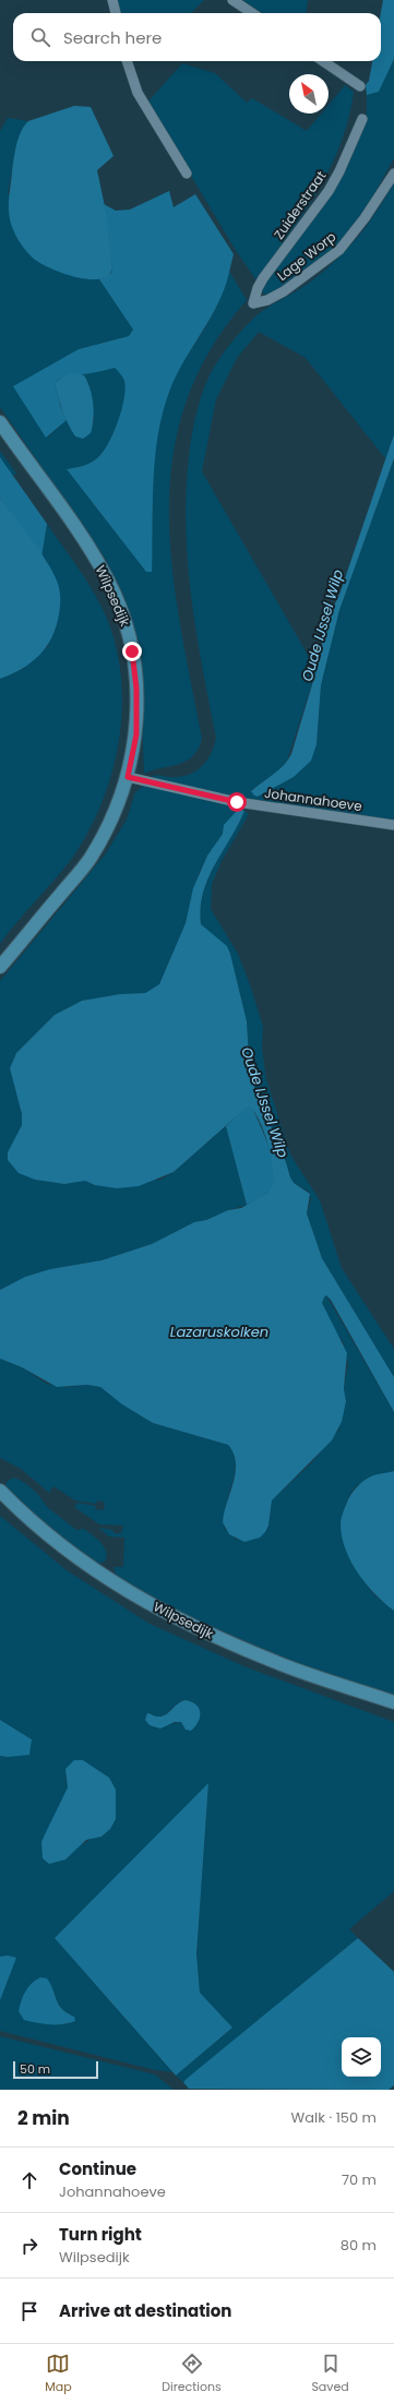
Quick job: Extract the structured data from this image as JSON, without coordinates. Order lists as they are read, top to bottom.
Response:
{
  "streets": {
    "main road": ["Wilpsedijk"],
    "street": ["Zuiderstraat", "Lage Worp", "Johannahoeve"]
  },
  "crossings": [
    ["Zuiderstraat", "Lage Worp"],
    ["Wilpsedijk", "Johannahoeve"]
  ],
  "water": ["Oude IJssel Wilp", "Lazaruskolken"],
  "scale_bar": "50 m",
  "north": "top left",
  "page": {
    "search": "Search here",
    "scale": "50 m",
    "heading": ["2 min", "Walk · 150 m"],
    "list": [
      ["Continue", "Johannahoeve", "70 m"],
      ["Turn right", "Wilpsedijk", "80 m"],
      "Arrive at destination"
    ],
    "nav": ["Map", "Directions", "Saved"]
  }
}
